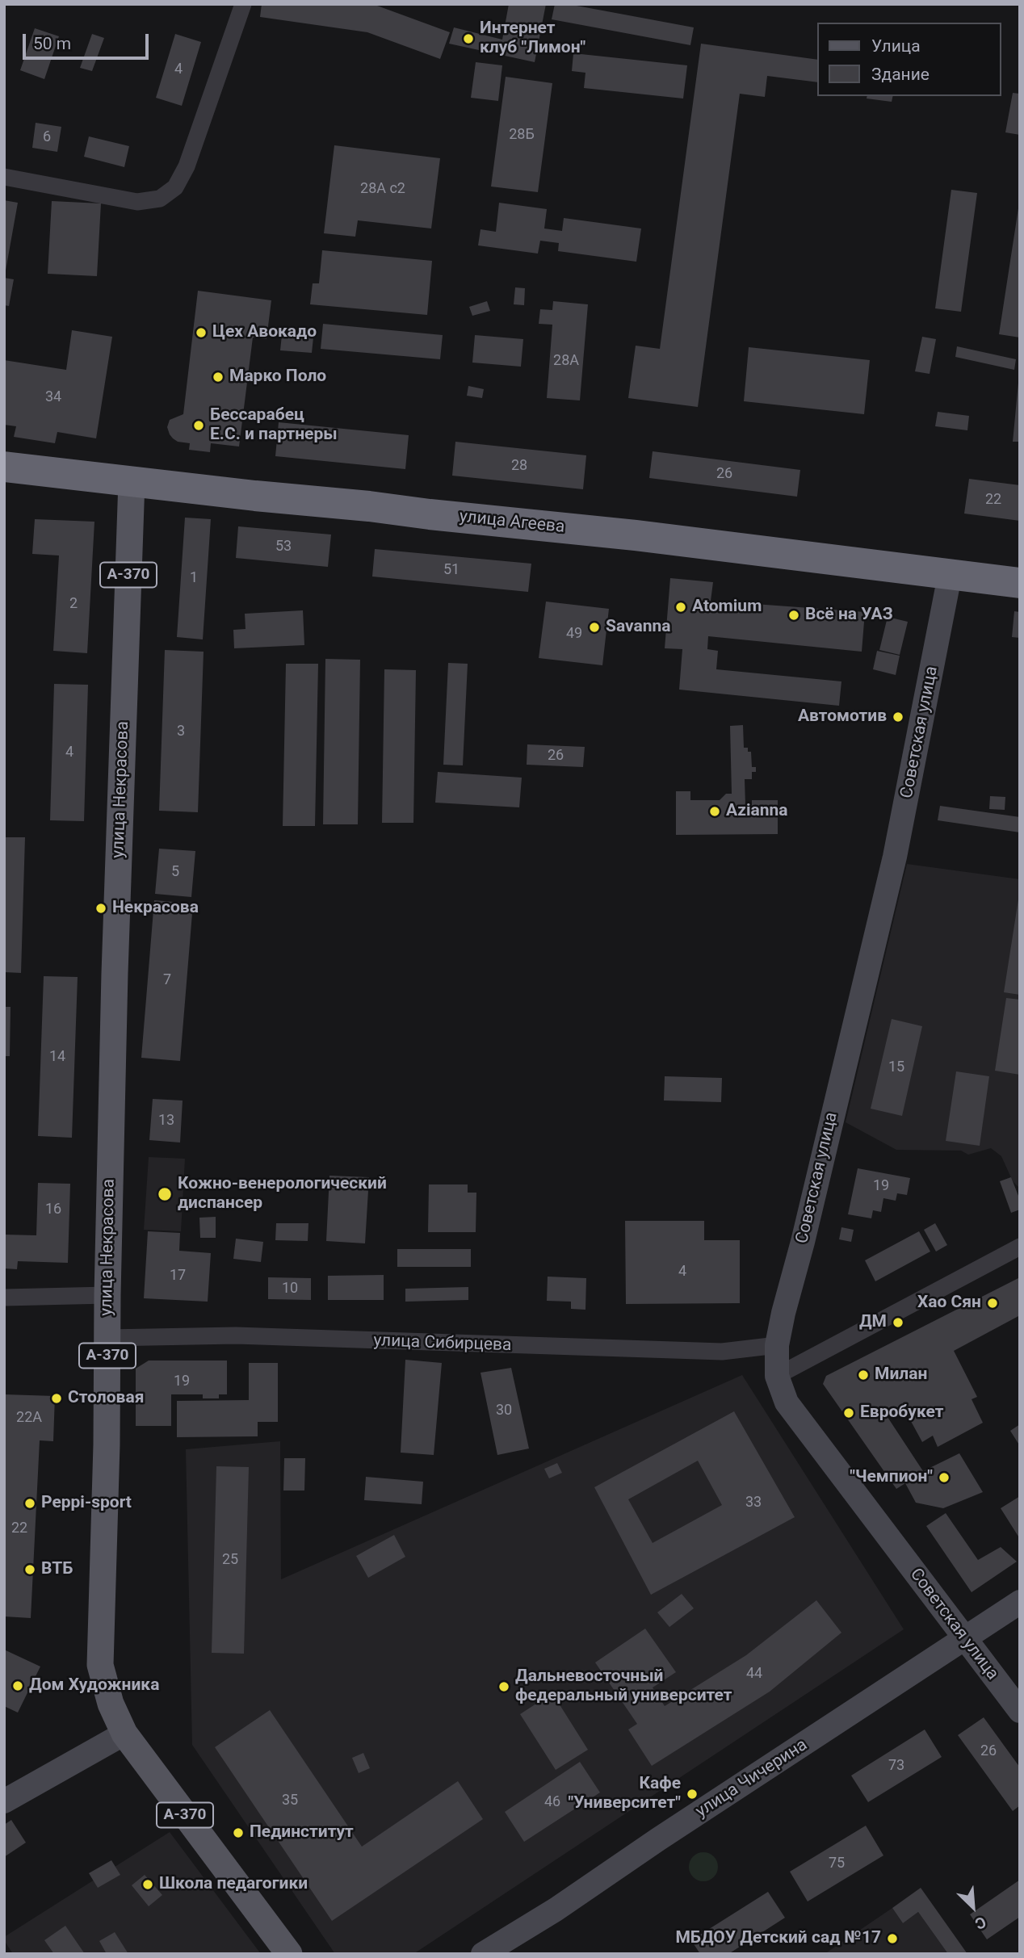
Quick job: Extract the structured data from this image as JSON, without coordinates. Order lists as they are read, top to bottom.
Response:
{
  "streets": {
    "highway": ["улица Агеева"],
    "main road": [
      "А-370",
      "Советская улица",
      "улица Некрасова",
      "улица Чичерина"
    ],
    "street": ["улица Сибирцева"]
  },
  "crossings": [
    ["улица Агеева", "Советская улица"],
    ["улица Агеева", "улица Некрасова"],
    ["Советская улица", "улица Сибирцева"],
    ["Советская улица", "улица Чичерина"],
    ["улица Некрасова", "улица Сибирцева"]
  ],
  "places": [
    "Интернет клуб \"Лимон\"",
    "Цех Авокадо",
    "Марко Поло",
    "Бессарабец Е.С. и партнеры",
    "Atomium",
    "Всё на УАЗ",
    "Savanna",
    "Автомотив",
    "Azianna",
    "Некрасова",
    "Кожно-венерологический диспансер",
    "Хао Сян",
    "ДМ",
    "Милан",
    "Столовая",
    "Евробукет",
    "\"Чемпион\"",
    "Peppi-sport",
    "ВТБ",
    "Дом Художника",
    "Дальневосточный федеральный университет",
    "Кафе \"Университет\"",
    "Пединститут",
    "Школа педагогики",
    "МБДОУ Детский сад №17"
  ],
  "house_numbers": [
    "4",
    "28Б",
    "6",
    "28А с2",
    "28А",
    "34",
    "28",
    "26",
    "22",
    "53",
    "51",
    "1",
    "2",
    "49",
    "3",
    "4",
    "26",
    "5",
    "7",
    "14",
    "15",
    "13",
    "19",
    "16",
    "4",
    "17",
    "10",
    "19",
    "30",
    "22А",
    "33",
    "22",
    "25",
    "44",
    "26",
    "73",
    "35",
    "46",
    "75"
  ],
  "legend": ["Улица", "Здание"],
  "scale_bar": "50 m",
  "north": "bottom right"
}
